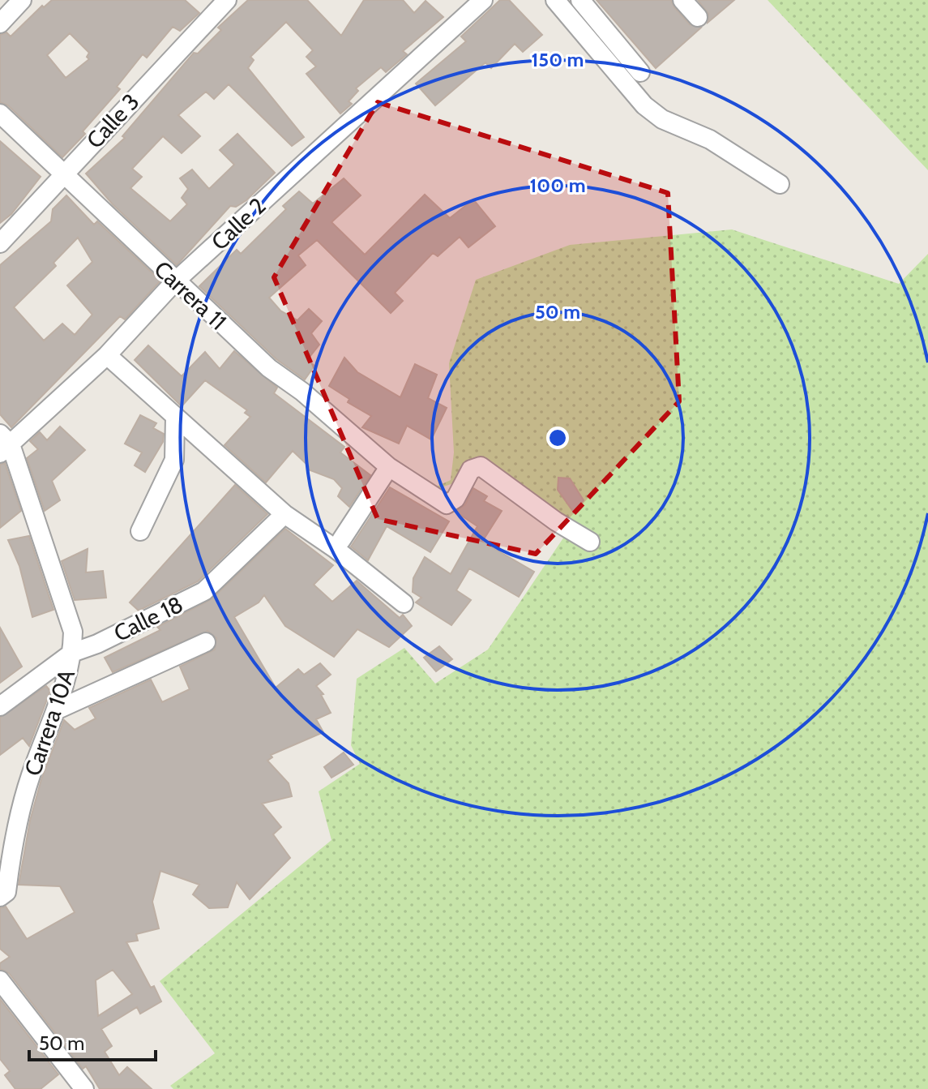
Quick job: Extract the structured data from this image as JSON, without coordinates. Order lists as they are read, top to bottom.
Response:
{
  "streets": {
    "street": [
      "Calle 3",
      "Calle 2",
      "Carrera 11",
      "Calle 18",
      "Carrera 10A"
    ]
  },
  "crossings": [
    ["Calle 3", "Carrera 11"],
    ["Calle 2", "Carrera 11"],
    ["Calle 2", "Carrera 10A"],
    ["Calle 18", "Carrera 10A"]
  ],
  "scale_bar": "50 m",
  "rings": ["150 m", "100 m", "50 m"]
}
